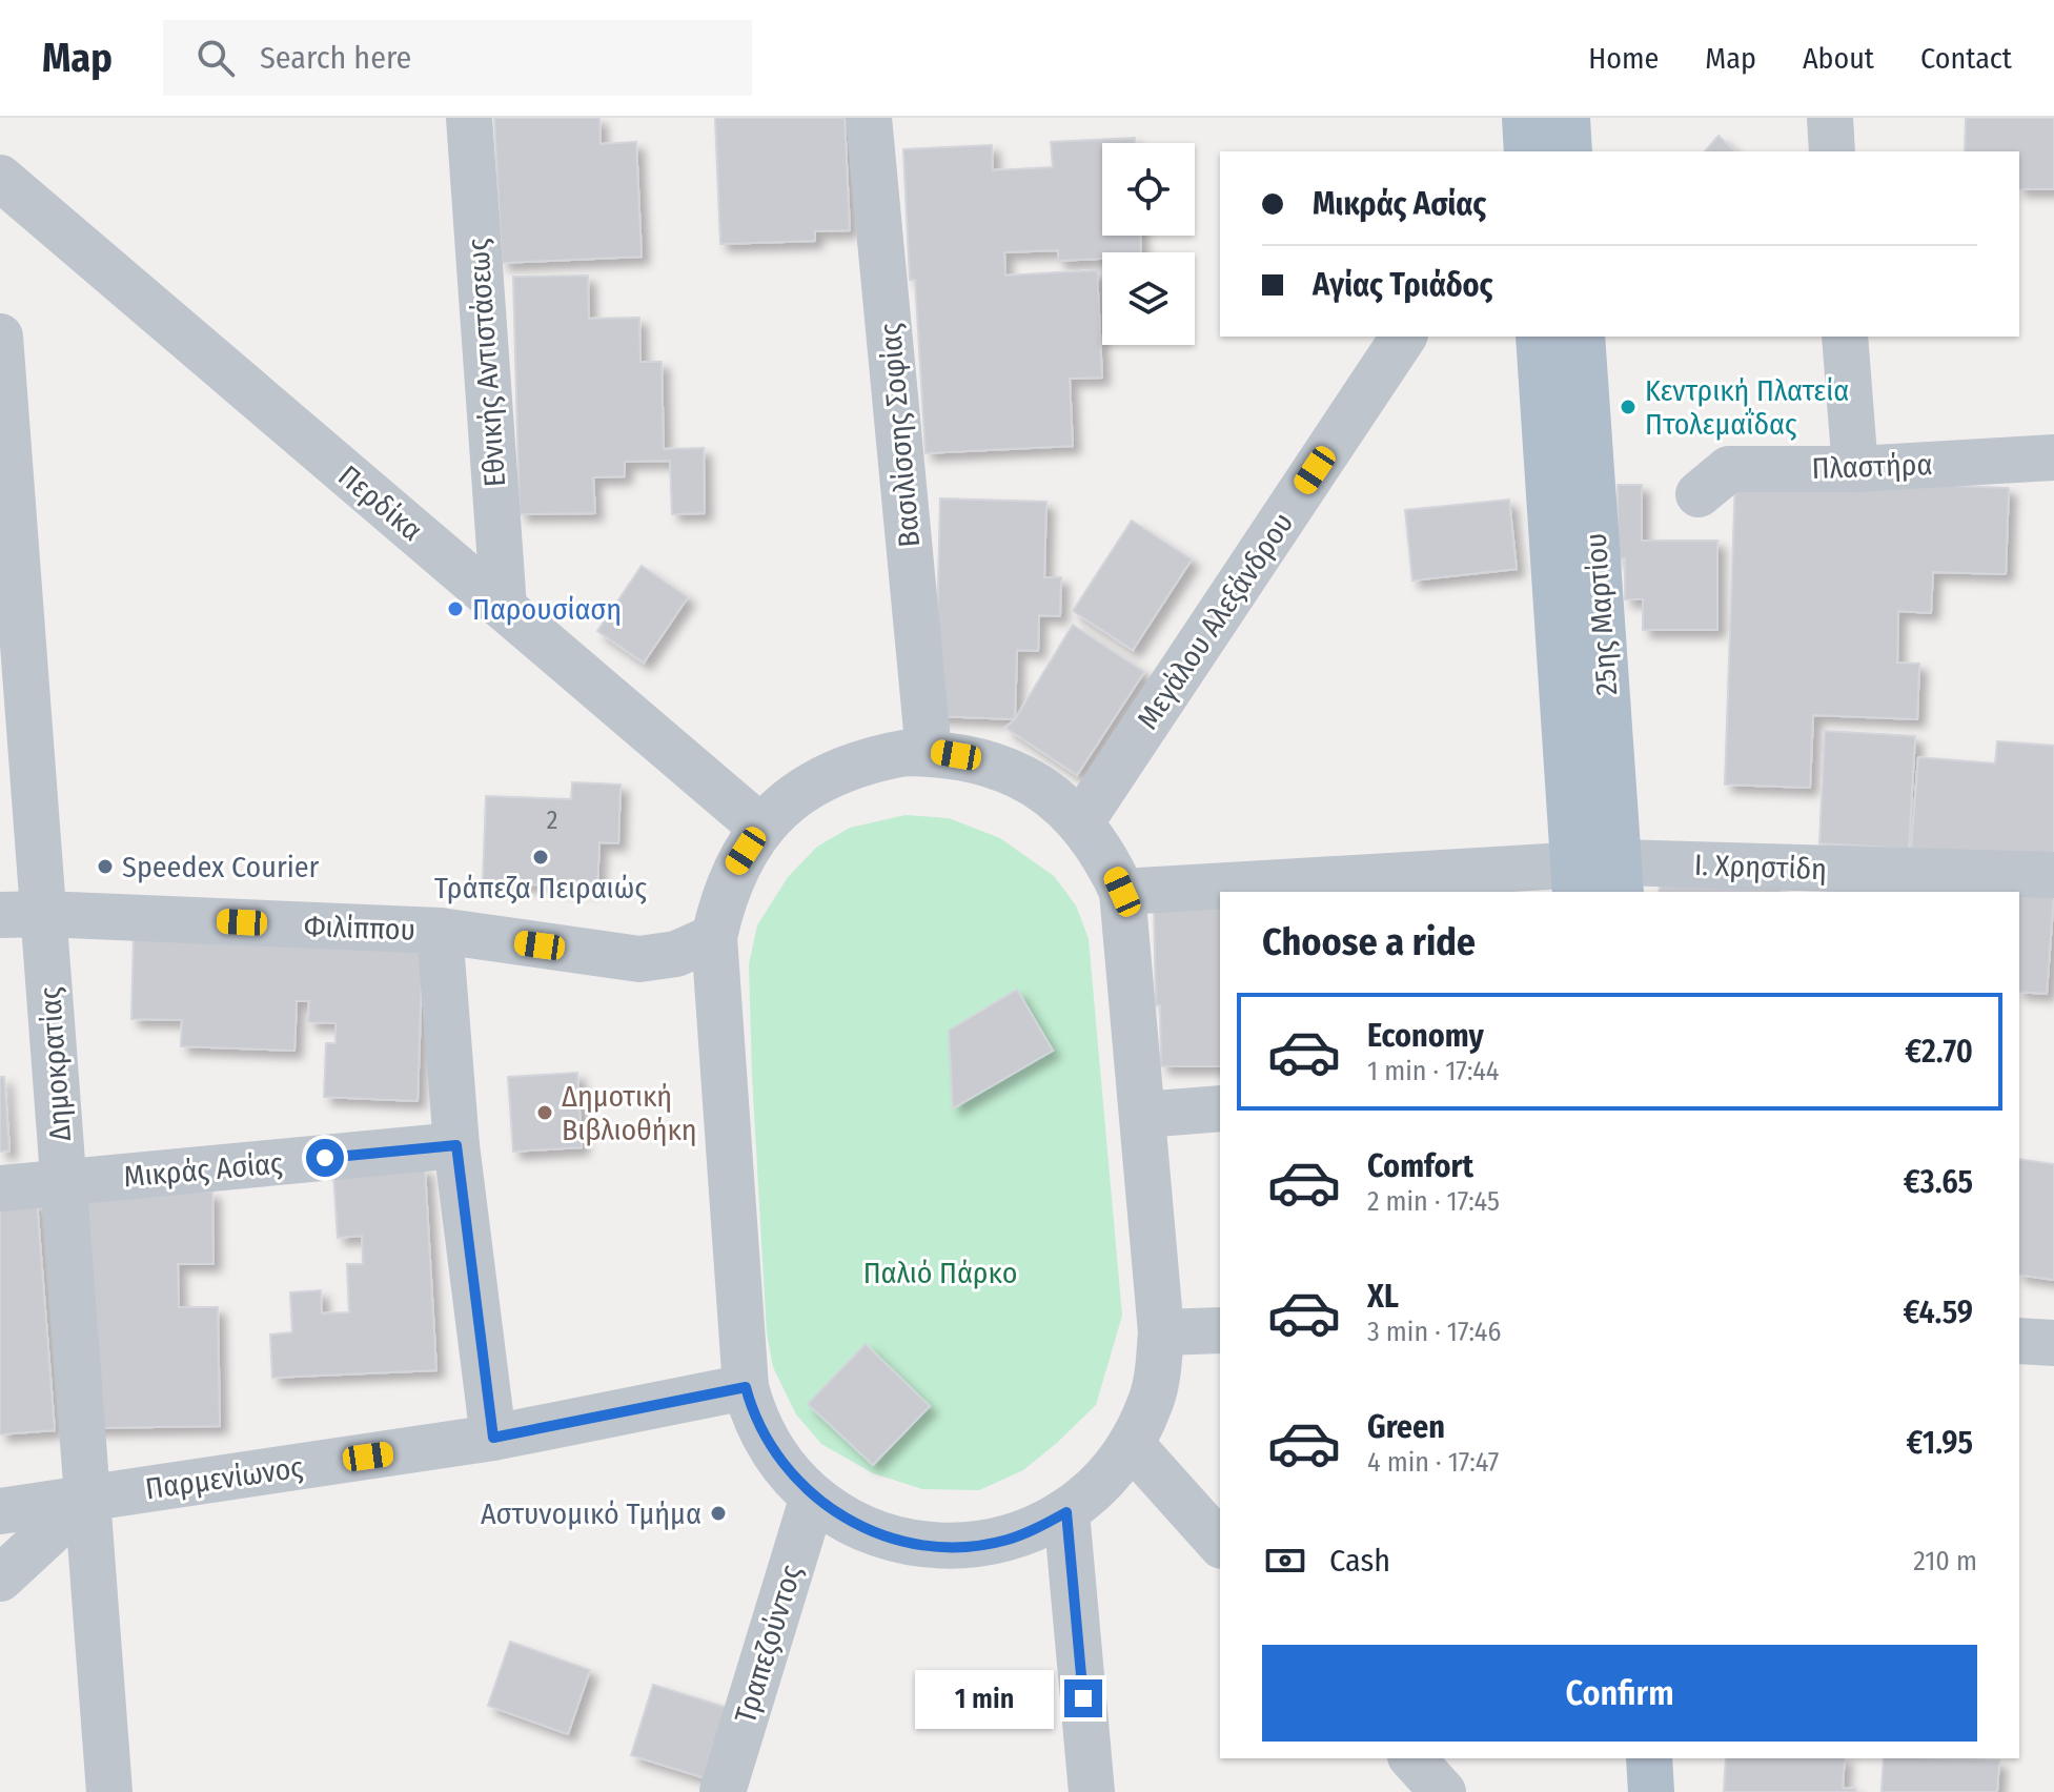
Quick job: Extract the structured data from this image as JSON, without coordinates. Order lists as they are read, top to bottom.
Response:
{
  "streets": {
    "main road": ["25ης Μαρτίου"],
    "street": [
      "Εθνικής Αντιστάσεως",
      "Βασιλίσσης Σοφίας",
      "Πλαστήρα",
      "Περδίκα",
      "Μεγάλου Αλεξάνδρου",
      "Ι. Χρηστίδη",
      "Φιλίππου",
      "Δημοκρατίας",
      "Μικράς Ασίας",
      "Παρμενίωνος",
      "Τραπεζούντος"
    ]
  },
  "crossings": [
    ["Εθνικής Αντιστάσεως", "Περδίκα"],
    ["25ης Μαρτίου", "Ι. Χρηστίδη"],
    ["Φιλίππου", "Δημοκρατίας"],
    ["Δημοκρατίας", "Μικράς Ασίας"],
    ["Δημοκρατίας", "Παρμενίωνος"]
  ],
  "parks": ["Παλιό Πάρκο"],
  "places": [
    "Κεντρική Πλατεία Πτολεμαΐδας",
    "Παρουσίαση",
    "Τράπεζα Πειραιώς",
    "Speedex Courier",
    "Δημοτική Βιβλιοθήκη",
    "Αστυνομικό Τμήμα"
  ],
  "house_numbers": ["2"],
  "page": {
    "header": "Map",
    "search": "Search here",
    "nav": [
      "Home",
      "Map",
      "About",
      "Contact"
    ],
    "banner": ["Μικράς Ασίας", "Αγίας Τριάδος"],
    "heading": "Choose a ride",
    "list": [
      {
        "name": "Economy",
        "note": "1 min · 17:44",
        "value": "€2.70"
      },
      {
        "name": "Comfort",
        "note": "2 min · 17:45",
        "value": "€3.65"
      },
      {
        "name": "XL",
        "note": "3 min · 17:46",
        "value": "€4.59"
      },
      {
        "name": "Green",
        "note": "4 min · 17:47",
        "value": "€1.95"
      }
    ],
    "pay": ["Cash", "210 m"],
    "buttons": "Confirm",
    "bubble": "1 min"
  }
}
